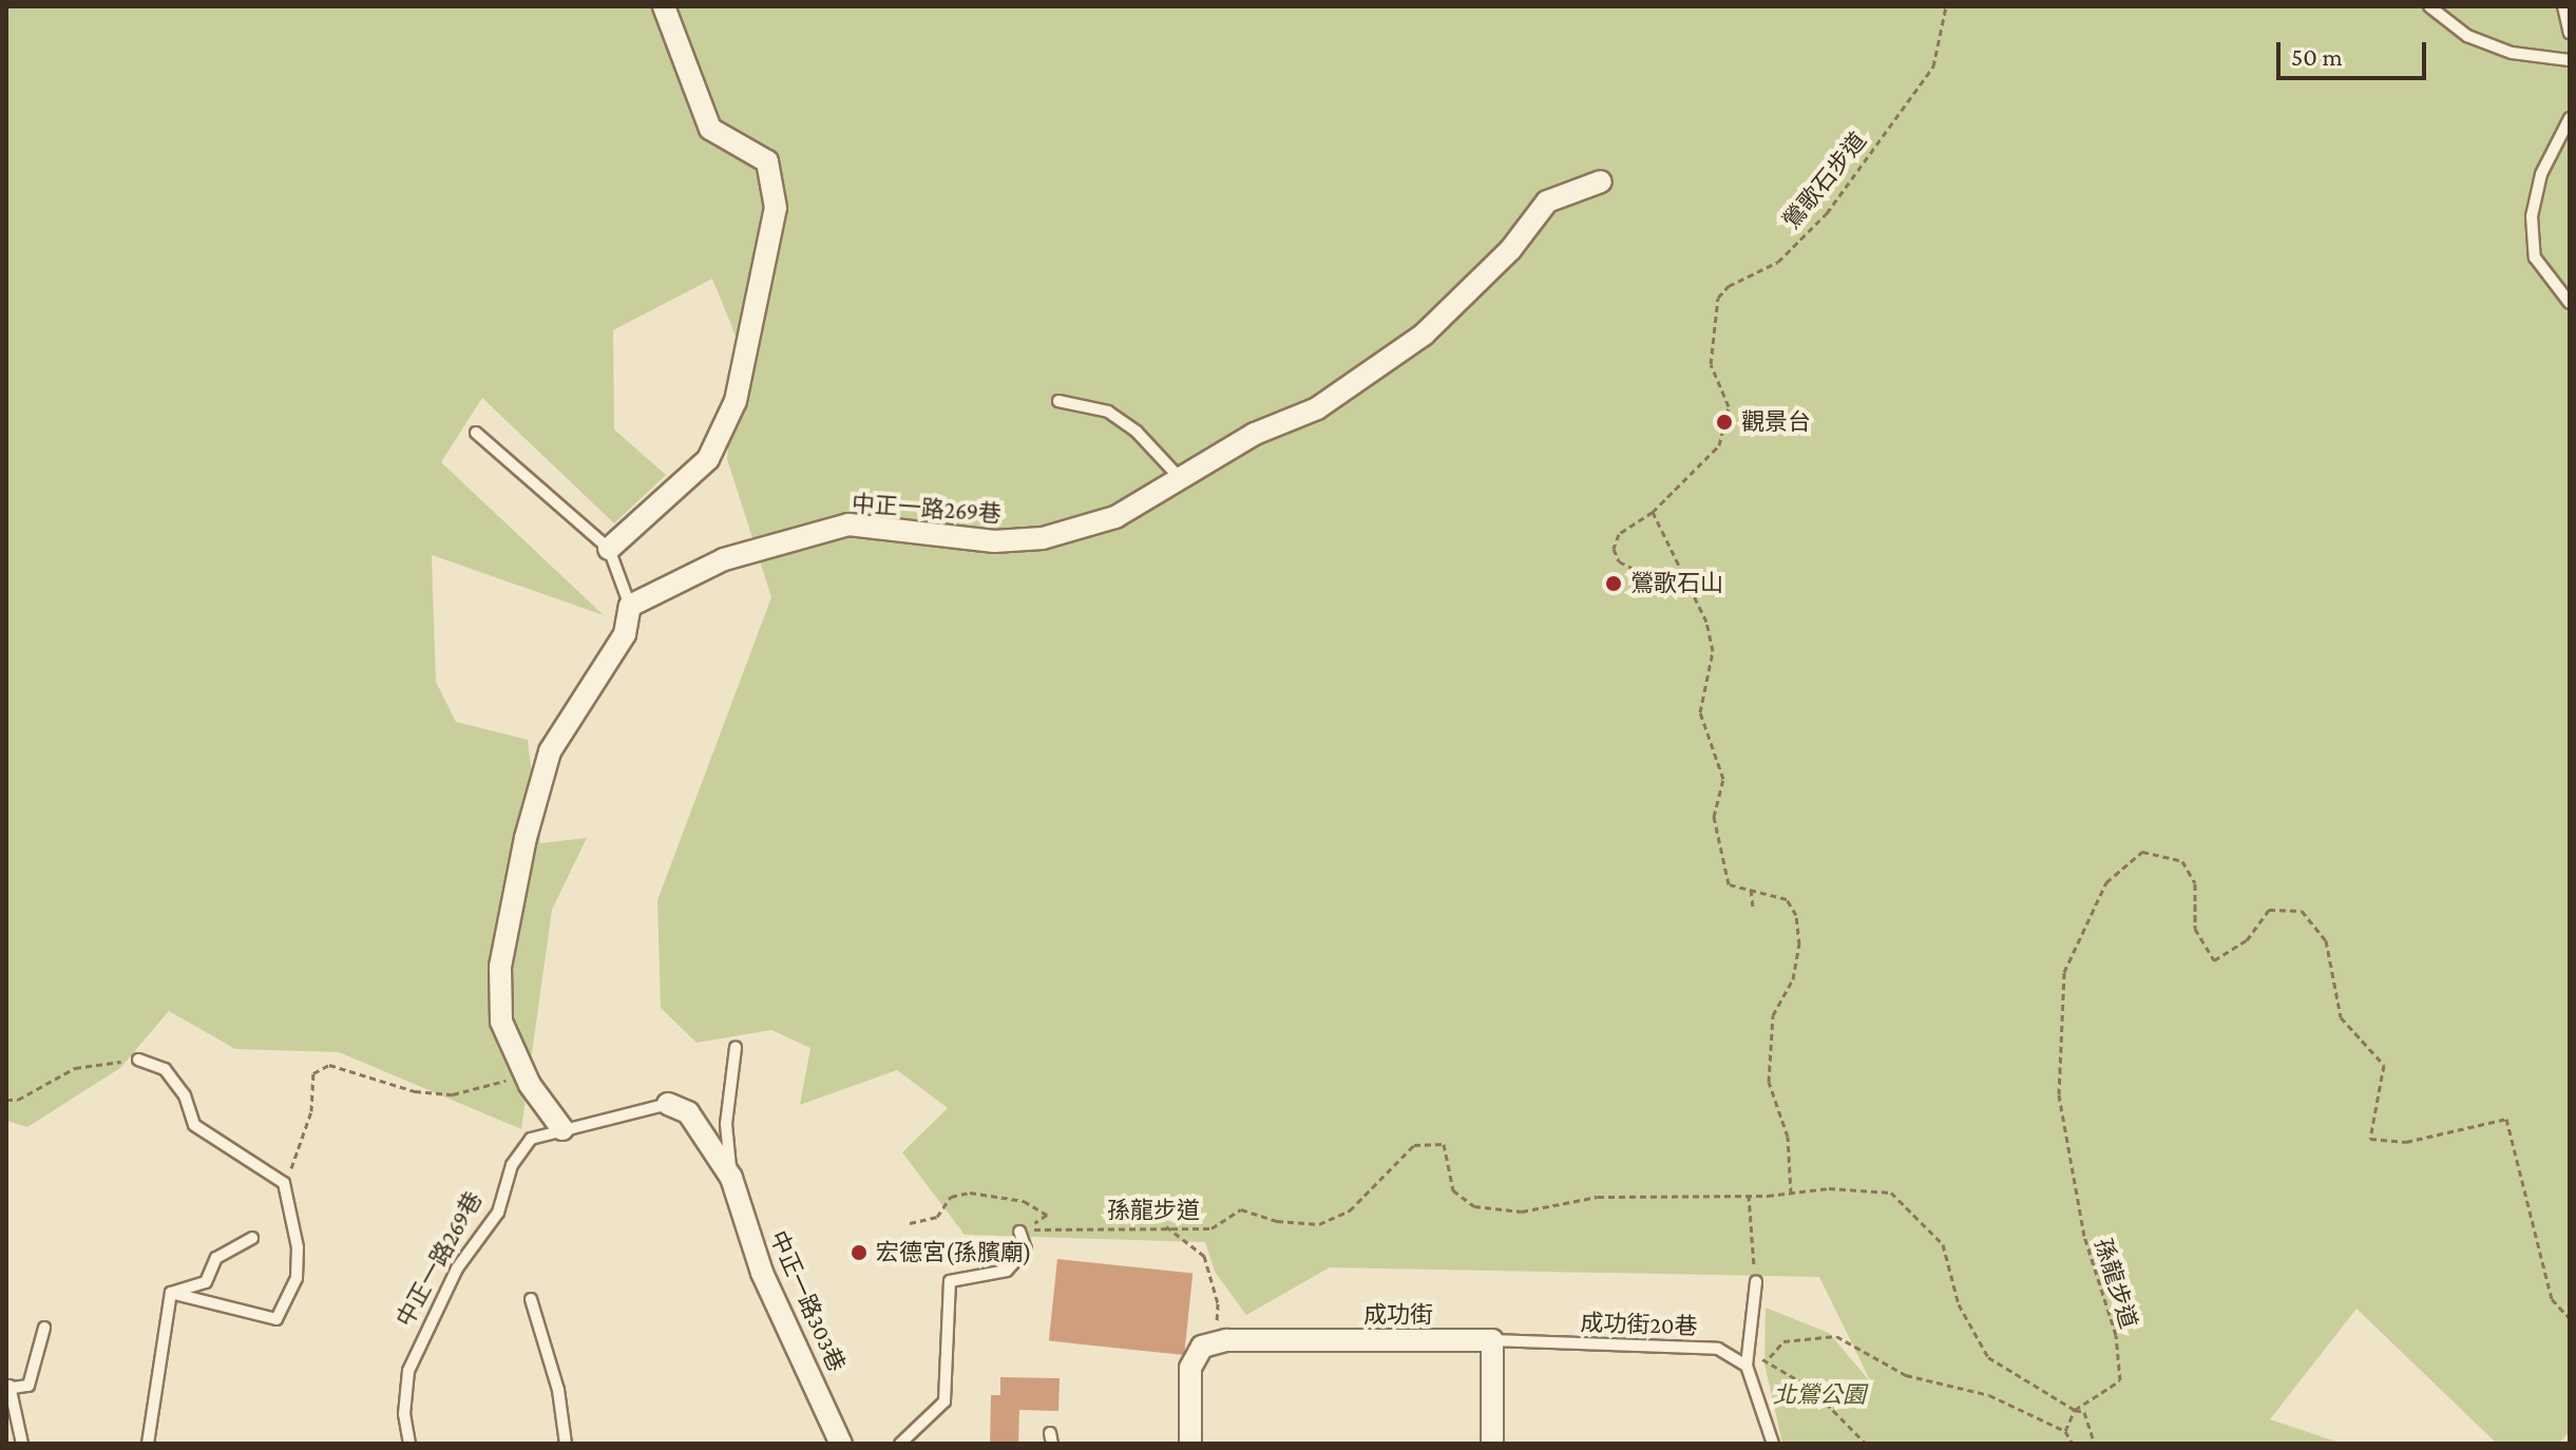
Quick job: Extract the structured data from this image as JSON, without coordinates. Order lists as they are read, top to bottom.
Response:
{
  "streets": {
    "street": ["中正一路269巷", "中正一路303巷", "成功街"],
    "lane": ["成功街20巷"],
    "path": ["鶯歌石步道", "孫龍步道"]
  },
  "crossings": [
    ["中正一路269巷", "中正一路303巷"],
    ["成功街", "成功街20巷"]
  ],
  "parks": ["北鶯公園"],
  "places": ["觀景台", "鶯歌石山", "宏德宮(孫臏廟)"],
  "scale_bar": "50 m"
}
